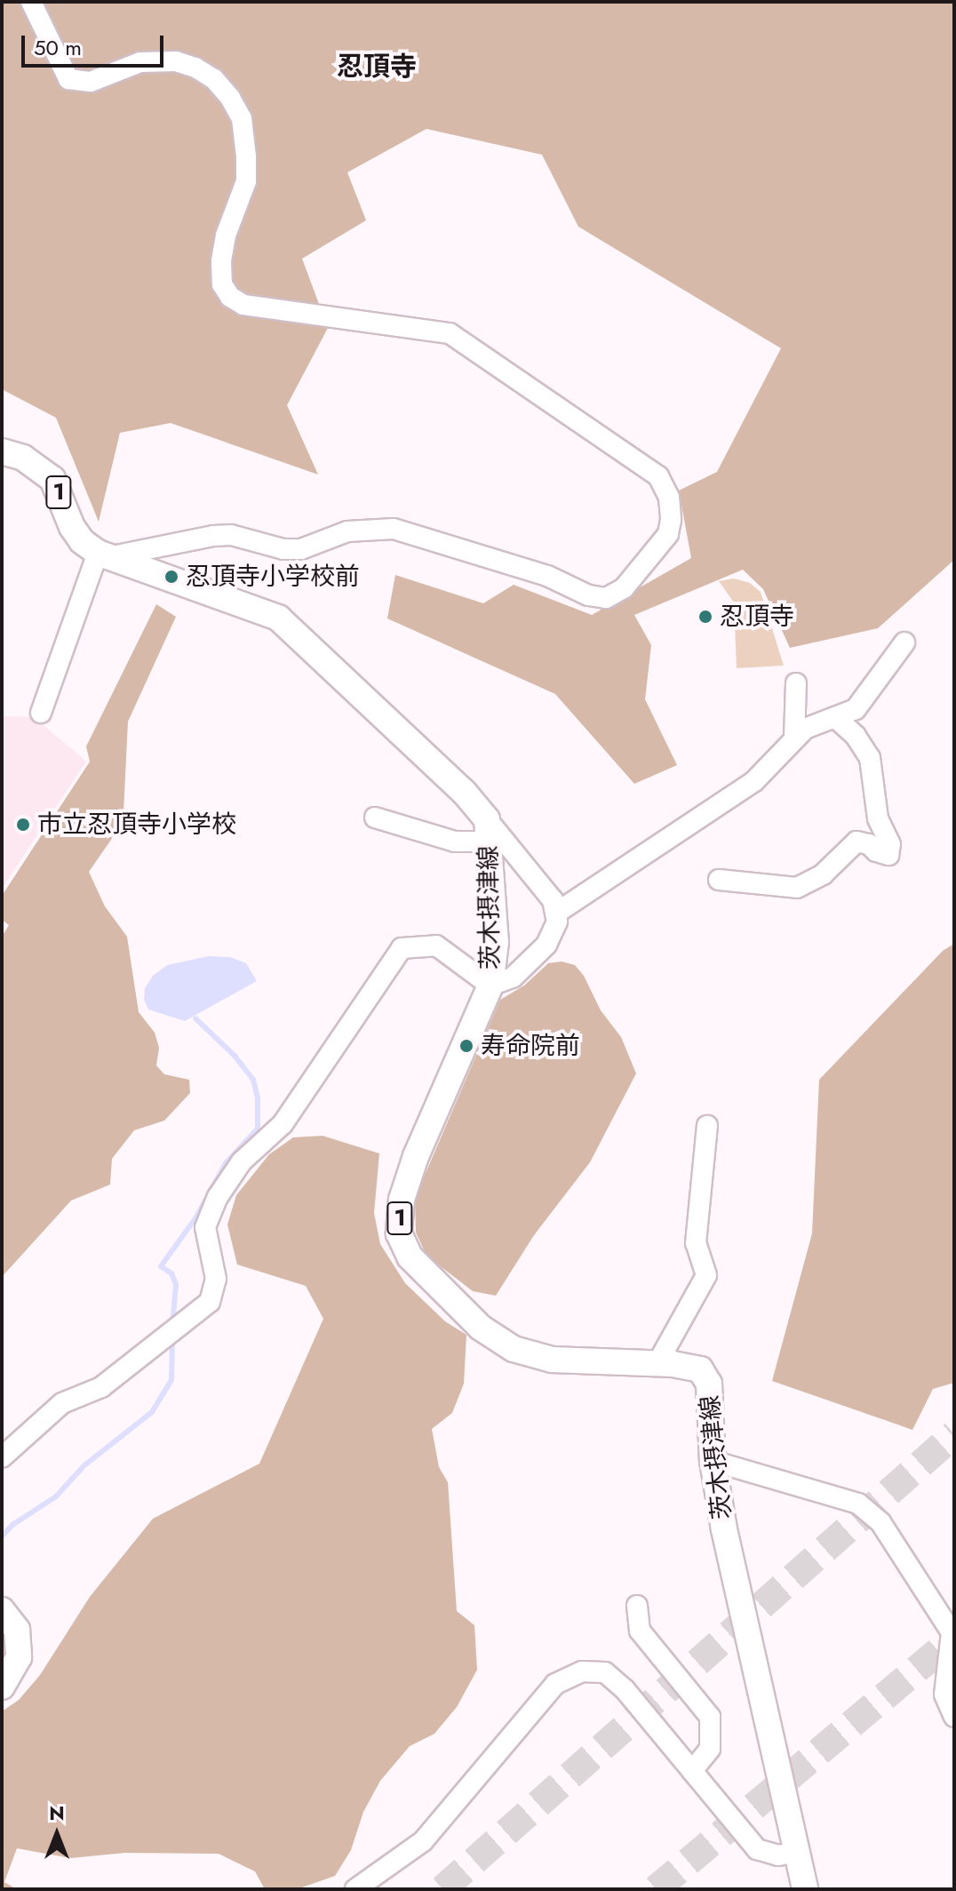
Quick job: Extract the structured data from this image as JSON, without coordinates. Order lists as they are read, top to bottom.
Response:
{
  "streets": {
    "main road": ["1", "茨木摂津線"]
  },
  "districts": ["忍頂寺"],
  "places": [
    "忍頂寺小学校前",
    "忍頂寺",
    "市立忍頂寺小学校",
    "寿命院前"
  ],
  "scale_bar": "50 m",
  "north": "top"
}
